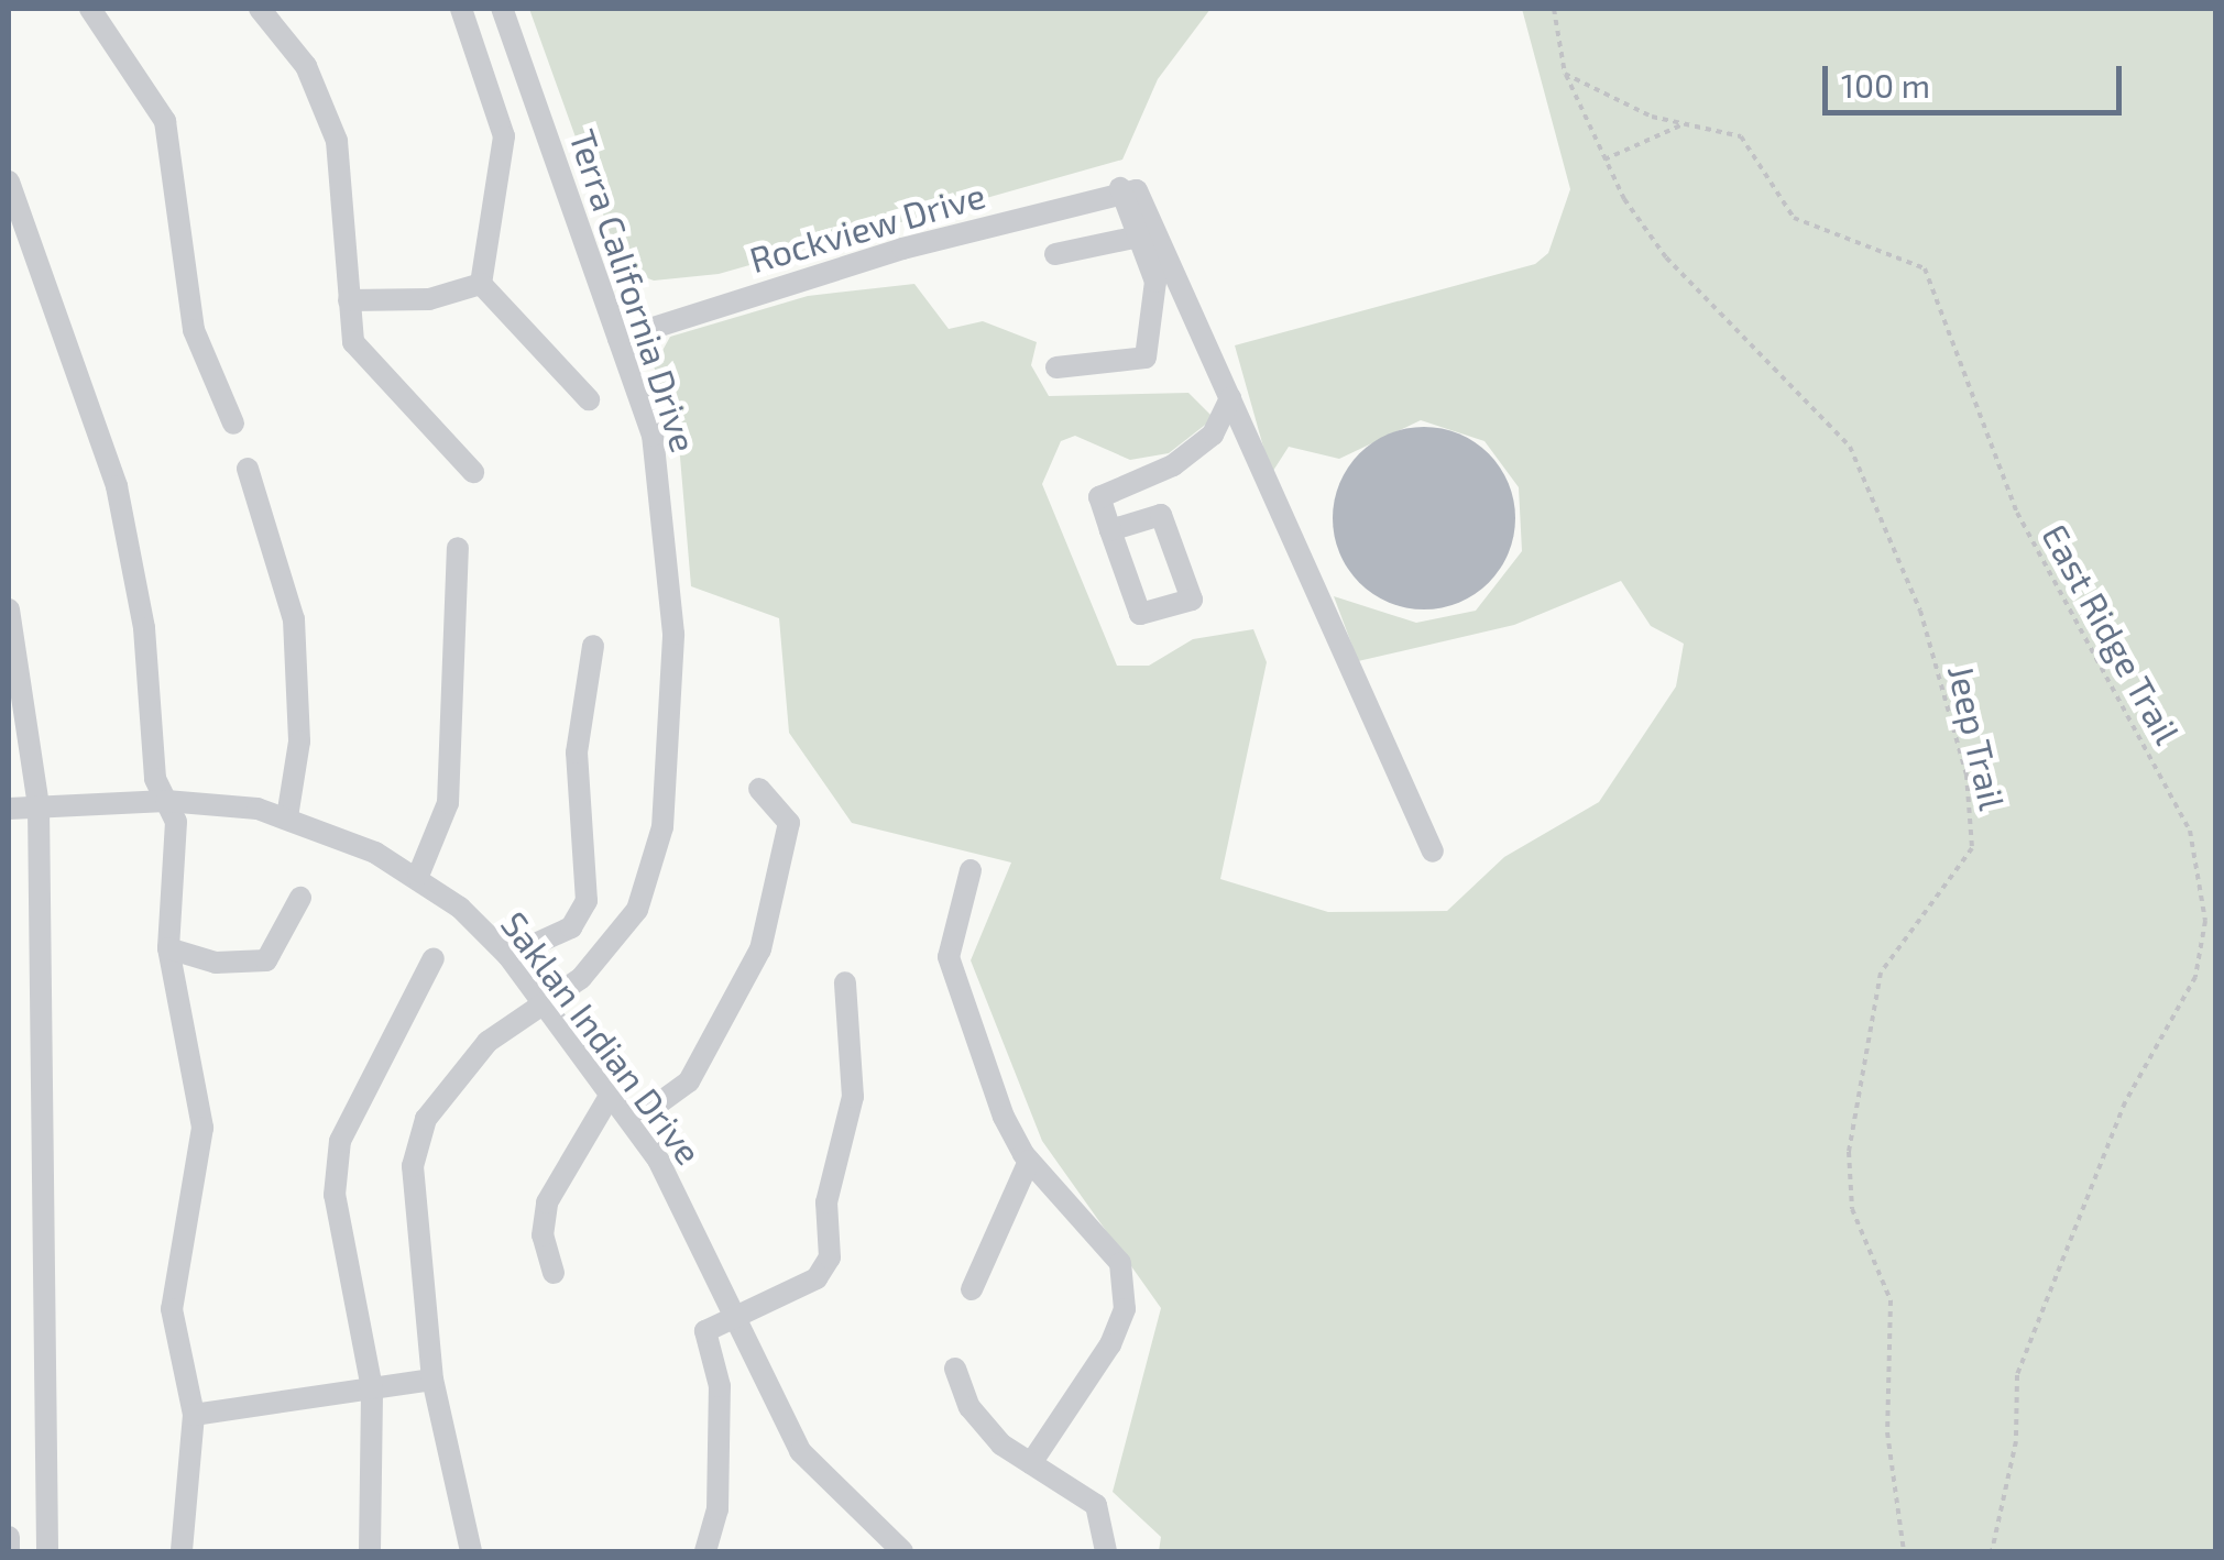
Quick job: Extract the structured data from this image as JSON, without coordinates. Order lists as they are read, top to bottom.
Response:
{
  "streets": {
    "street": ["Rockview Drive", "Terra California Drive", "Saklan Indian Drive"],
    "path": ["East Ridge Trail", "Jeep Trail"]
  },
  "crossings": [
    ["Rockview Drive", "Terra California Drive"],
    ["Terra California Drive", "Saklan Indian Drive"],
    ["East Ridge Trail", "Jeep Trail"]
  ],
  "scale_bar": "100 m"
}
